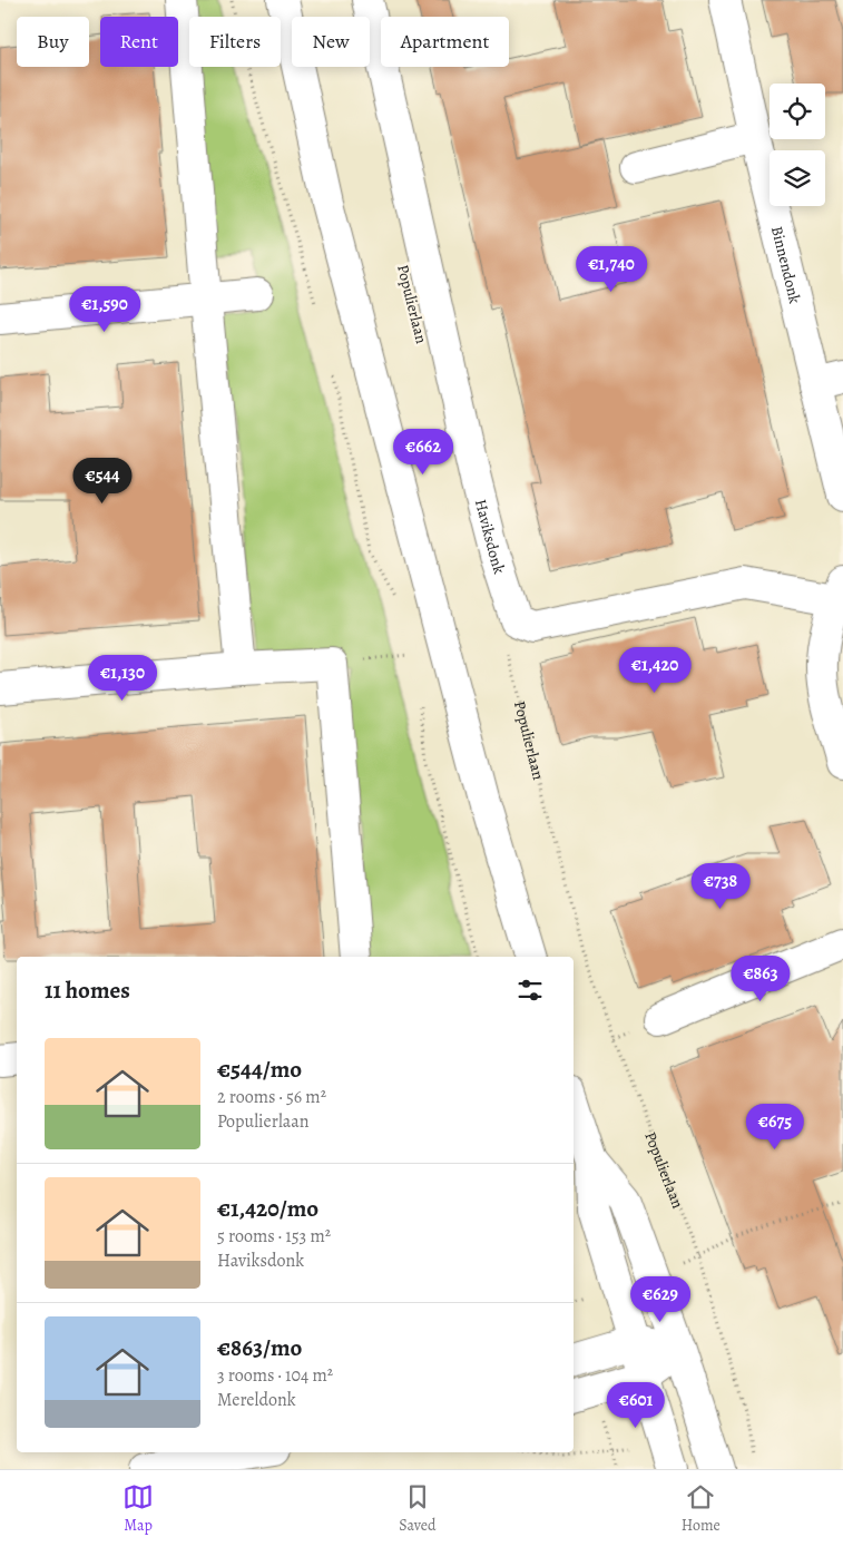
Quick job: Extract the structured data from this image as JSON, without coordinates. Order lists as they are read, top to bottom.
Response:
{
  "streets": {
    "street": ["Binnendonk", "Haviksdonk"],
    "path": ["Populierlaan"]
  },
  "page": {
    "chip": [
      "Buy",
      "Rent",
      "Filters",
      "New",
      "Apartment"
    ],
    "price": [
      "€1,740",
      "€1,590",
      "€662",
      "€544",
      "€1,420",
      "€1,130",
      "€738",
      "€863",
      "€675",
      "€629",
      "€601"
    ],
    "heading": "11 homes",
    "list": [
      {
        "name": "€544/mo",
        "note": "2 rooms · 56 m² · Populierlaan"
      },
      {
        "name": "€1,420/mo",
        "note": "5 rooms · 153 m² · Haviksdonk"
      },
      {
        "name": "€863/mo",
        "note": "3 rooms · 104 m² · Mereldonk"
      }
    ],
    "tabs": ["Map", "Saved", "Home"]
  }
}
